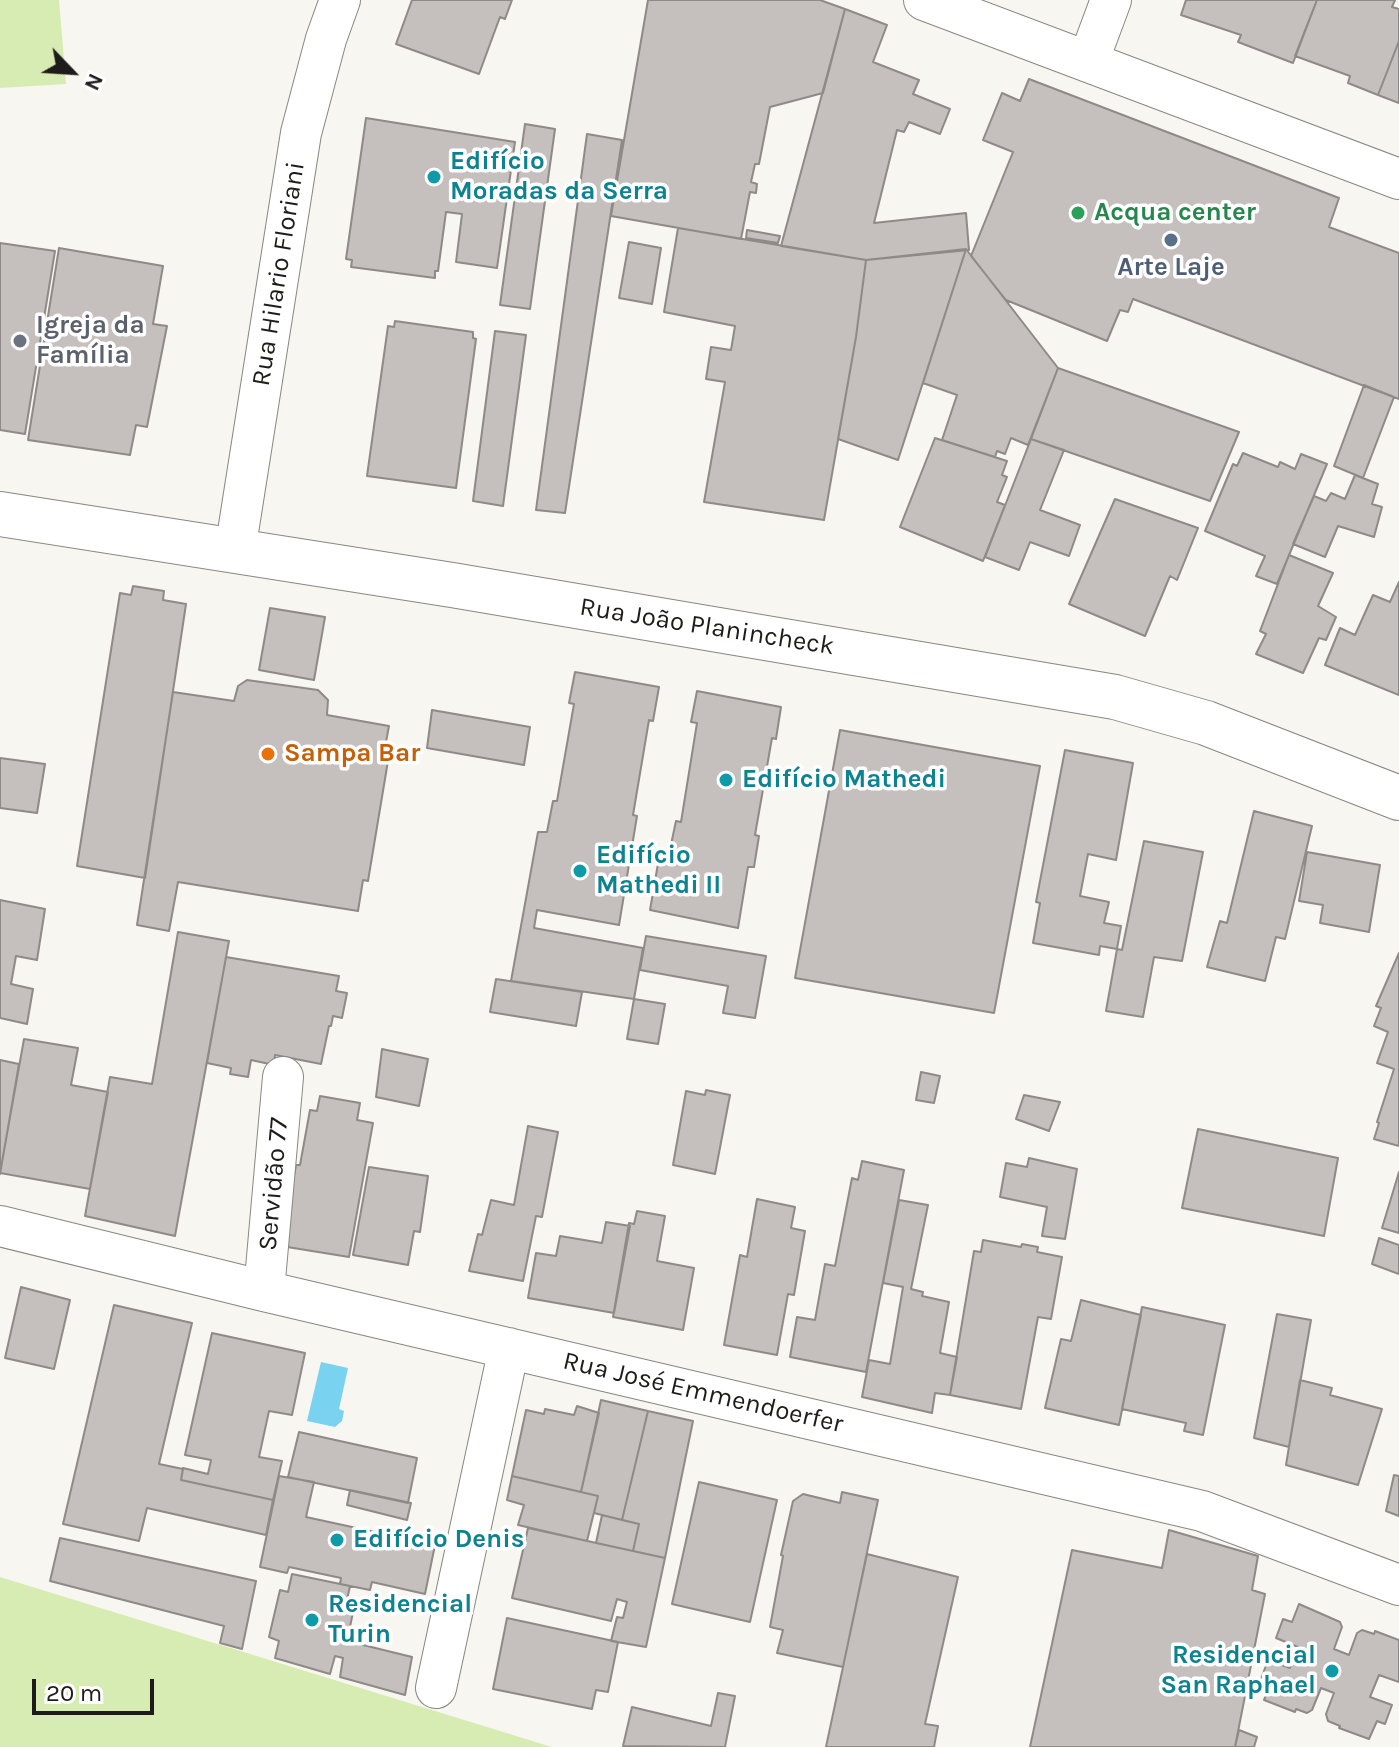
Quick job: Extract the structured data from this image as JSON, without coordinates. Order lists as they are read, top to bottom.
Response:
{
  "streets": {
    "main road": ["Rua João Planincheck"],
    "street": ["Rua Hilario Floriani", "Servidão 77", "Rua José Emmendoerfer"]
  },
  "crossings": [
    ["Rua Hilario Floriani", "Rua João Planincheck"],
    ["Servidão 77", "Rua José Emmendoerfer"]
  ],
  "places": [
    "Edifício Moradas da Serra",
    "Acqua center",
    "Arte Laje",
    "Igreja da Família",
    "Sampa Bar",
    "Edifício Mathedi",
    "Edifício Mathedi II",
    "Edifício Denis",
    "Residencial Turin",
    "Residencial San Raphael"
  ],
  "scale_bar": "20 m",
  "north": "bottom right"
}
